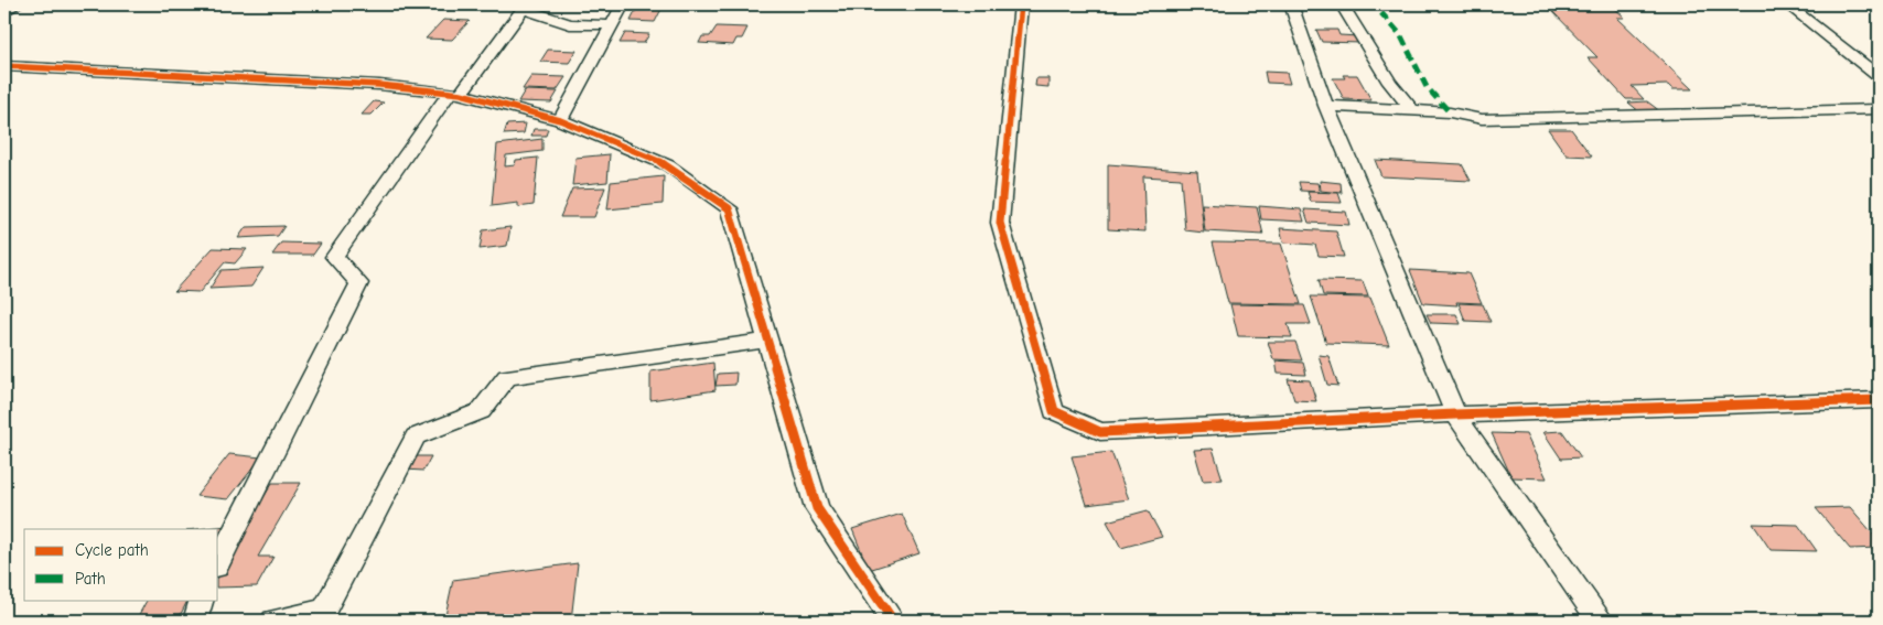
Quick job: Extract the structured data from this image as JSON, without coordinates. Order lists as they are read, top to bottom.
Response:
{
  "legend": ["Cycle path", "Path"]
}
